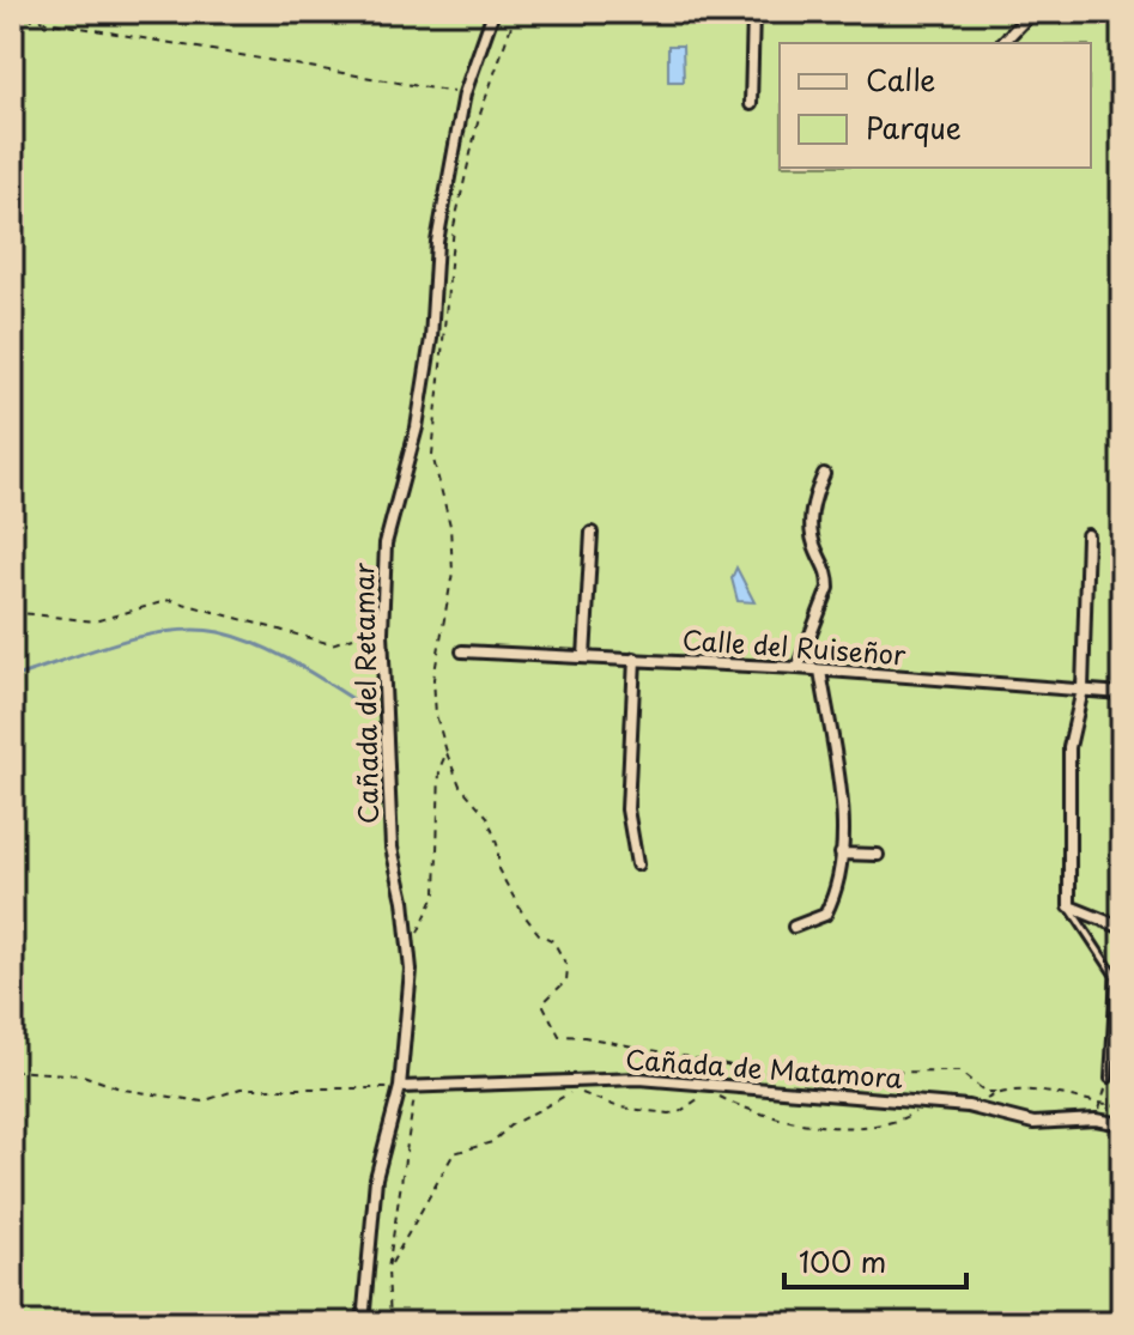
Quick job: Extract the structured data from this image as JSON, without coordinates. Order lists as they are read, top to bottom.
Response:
{
  "streets": {
    "street": ["Calle del Ruiseñor", "Cañada del Retamar", "Cañada de Matamora"]
  },
  "crossings": [
    ["Cañada del Retamar", "Cañada de Matamora"]
  ],
  "legend": ["Calle", "Parque"],
  "scale_bar": "100 m"
}
